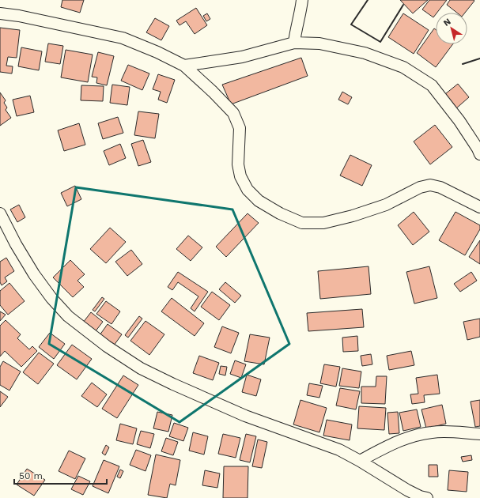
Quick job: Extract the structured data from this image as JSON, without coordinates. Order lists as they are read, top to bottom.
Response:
{
  "scale_bar": "50 m",
  "north": "top left"
}
